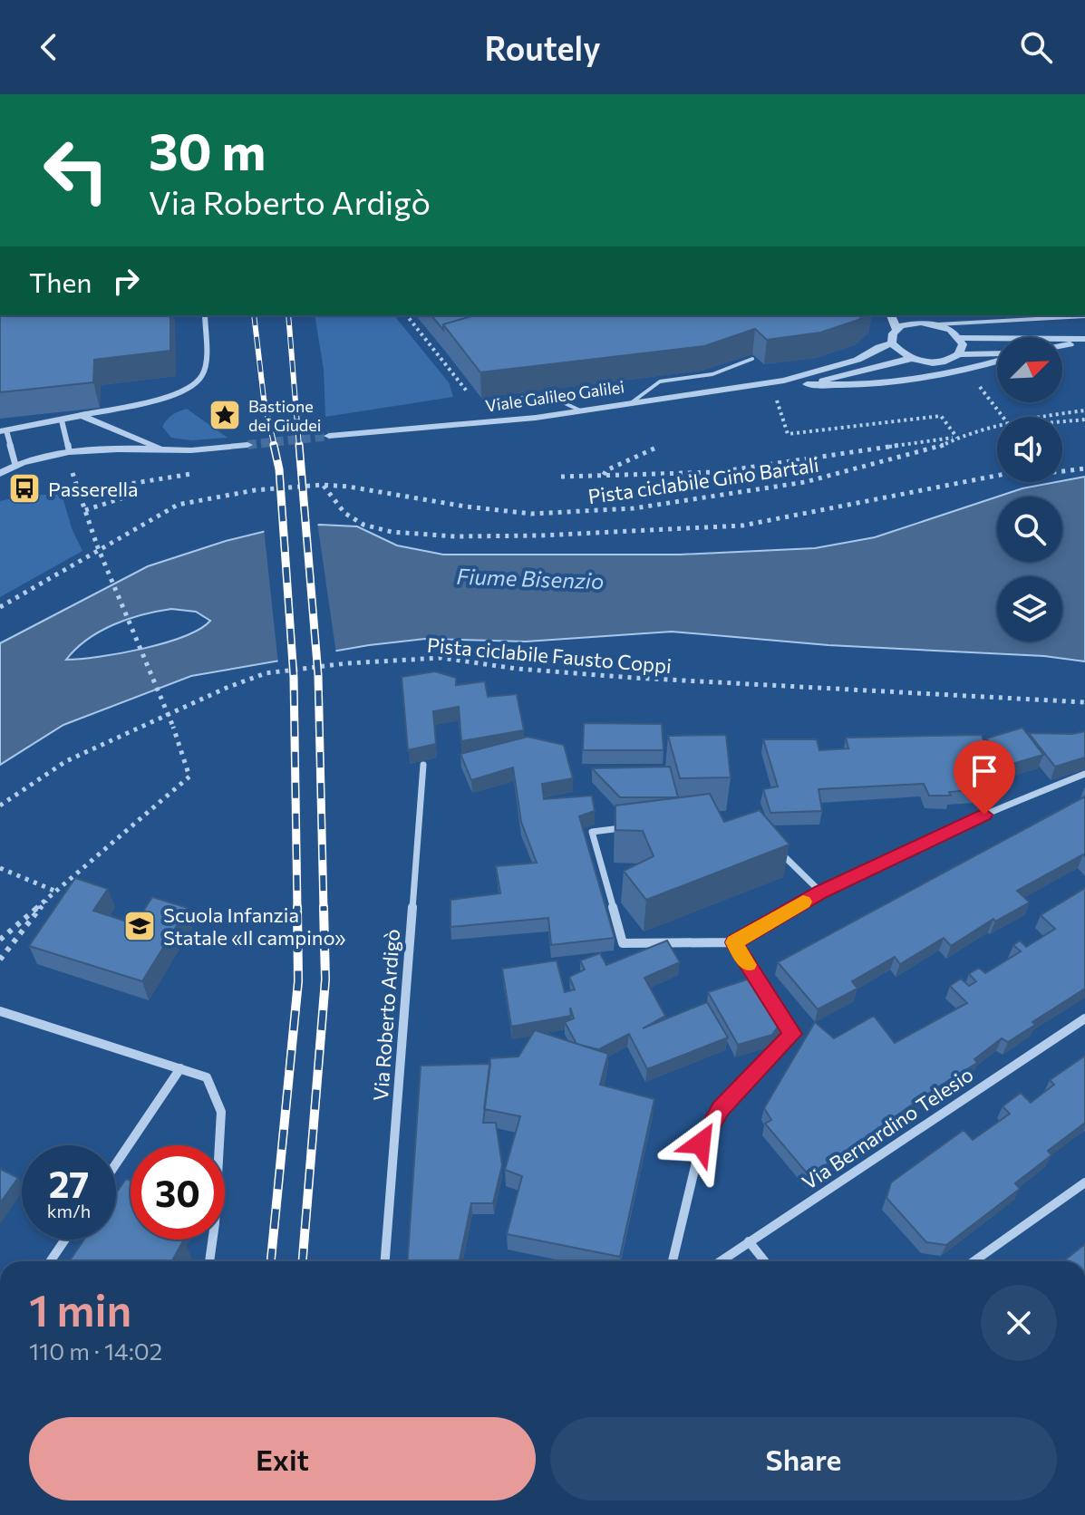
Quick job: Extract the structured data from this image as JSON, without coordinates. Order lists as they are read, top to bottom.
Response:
{
  "streets": {
    "street": ["Viale Galileo Galilei", "Via Roberto Ardigò", "Via Bernardino Telesio"],
    "path": ["Pista ciclabile Gino Bartali", "Pista ciclabile Fausto Coppi"]
  },
  "water": ["Fiume Bisenzio"],
  "places": {
    "place": ["Bastione dei Giudei"],
    "bus stop": ["Passerella"],
    "school or university": ["Scuola Infanzia Statale «Il campino»"]
  },
  "north": "top right",
  "page": {
    "header": "Routely",
    "turn": ["30 m", "Via Roberto Ardigò"],
    "then": "Then",
    "speed": "27 km/h",
    "limit": "30",
    "heading": ["1 min", "110 m · 14:02"],
    "buttons": ["Exit", "Share"]
  }
}
